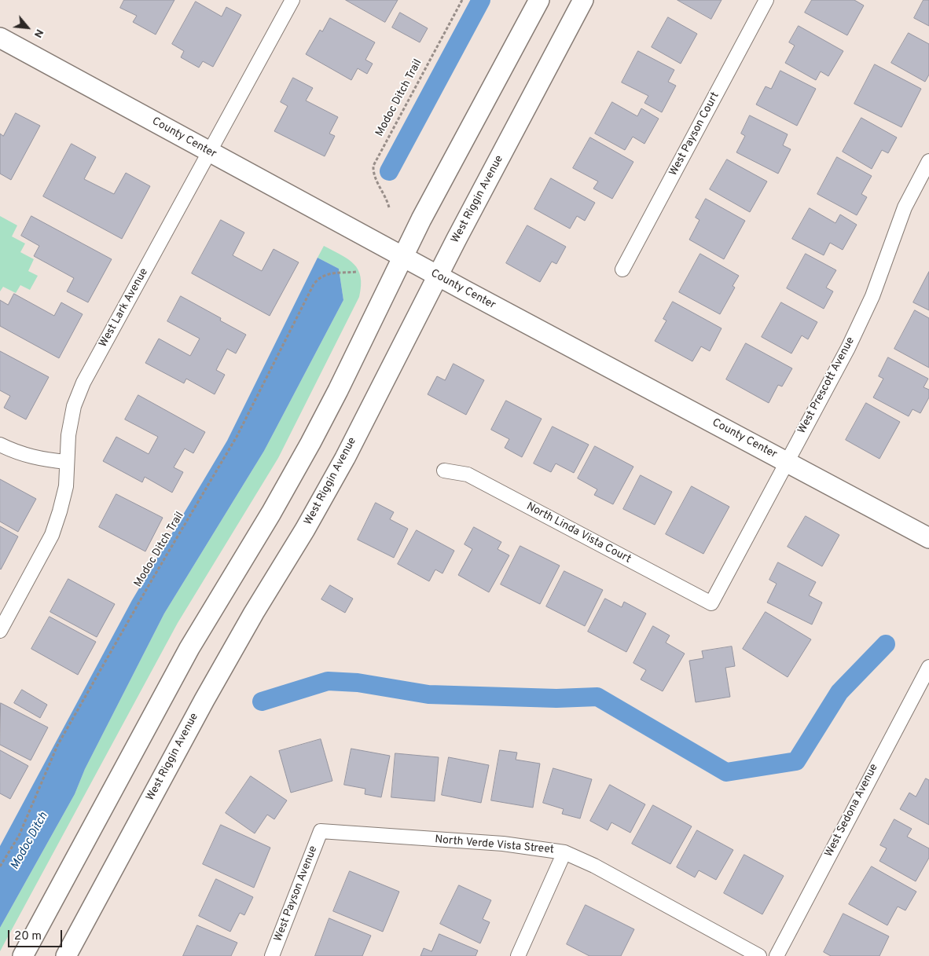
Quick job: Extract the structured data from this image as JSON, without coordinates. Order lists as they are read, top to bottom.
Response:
{
  "streets": {
    "main road": ["County Center", "West Riggin Avenue"],
    "street": [
      "West Payson Court",
      "West Lark Avenue",
      "West Prescott Avenue",
      "North Linda Vista Court",
      "West Sedona Avenue",
      "North Verde Vista Street",
      "West Payson Avenue"
    ],
    "path": ["Modoc Ditch Trail"]
  },
  "crossings": [
    ["County Center", "West Riggin Avenue"],
    ["County Center", "West Lark Avenue"],
    ["County Center", "West Prescott Avenue"],
    ["West Prescott Avenue", "North Linda Vista Court"],
    ["North Verde Vista Street", "West Payson Avenue"]
  ],
  "water": ["Modoc Ditch"],
  "scale_bar": "20 m",
  "north": "bottom right"
}
